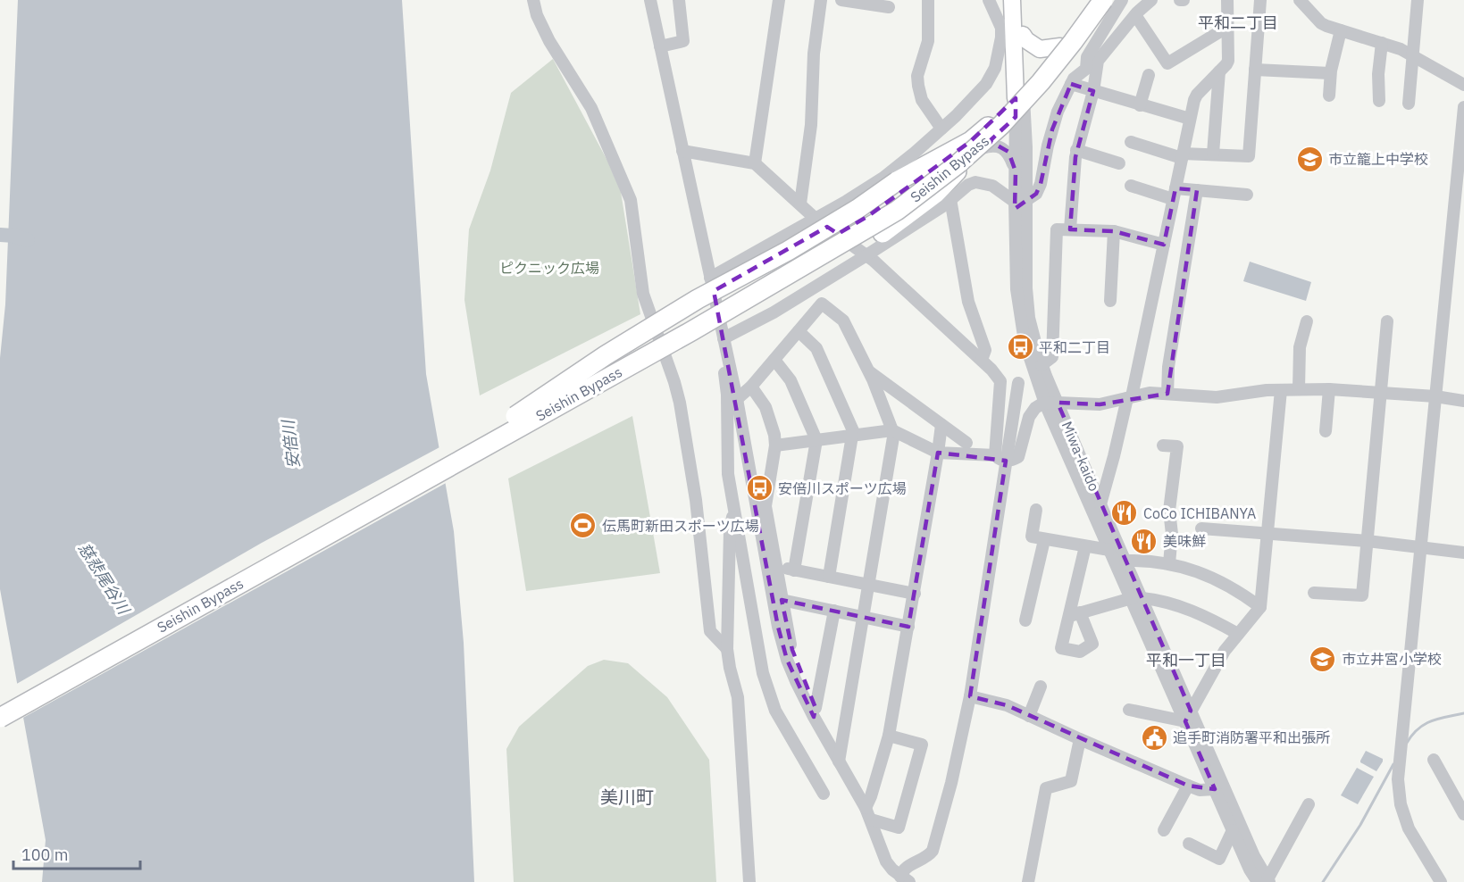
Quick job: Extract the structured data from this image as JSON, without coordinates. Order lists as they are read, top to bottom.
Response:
{
  "streets": {
    "highway": ["Seishin Bypass"],
    "main road": ["Miwa-kaido"]
  },
  "districts": ["平和二丁目", "平和一丁目", "美川町"],
  "water": ["安倍川", "慈悲尾谷川"],
  "parks": ["ピクニック広場"],
  "places": {
    "school or university": ["市立籠上中学校", "市立井宮小学校"],
    "bus stop": ["平和二丁目", "安倍川スポーツ広場"],
    "restaurant": ["CoCo ICHIBANYA", "美味鮮"],
    "sports": ["伝馬町新田スポーツ広場"],
    "public building": ["追手町消防署平和出張所"]
  },
  "scale_bar": "100 m"
}
